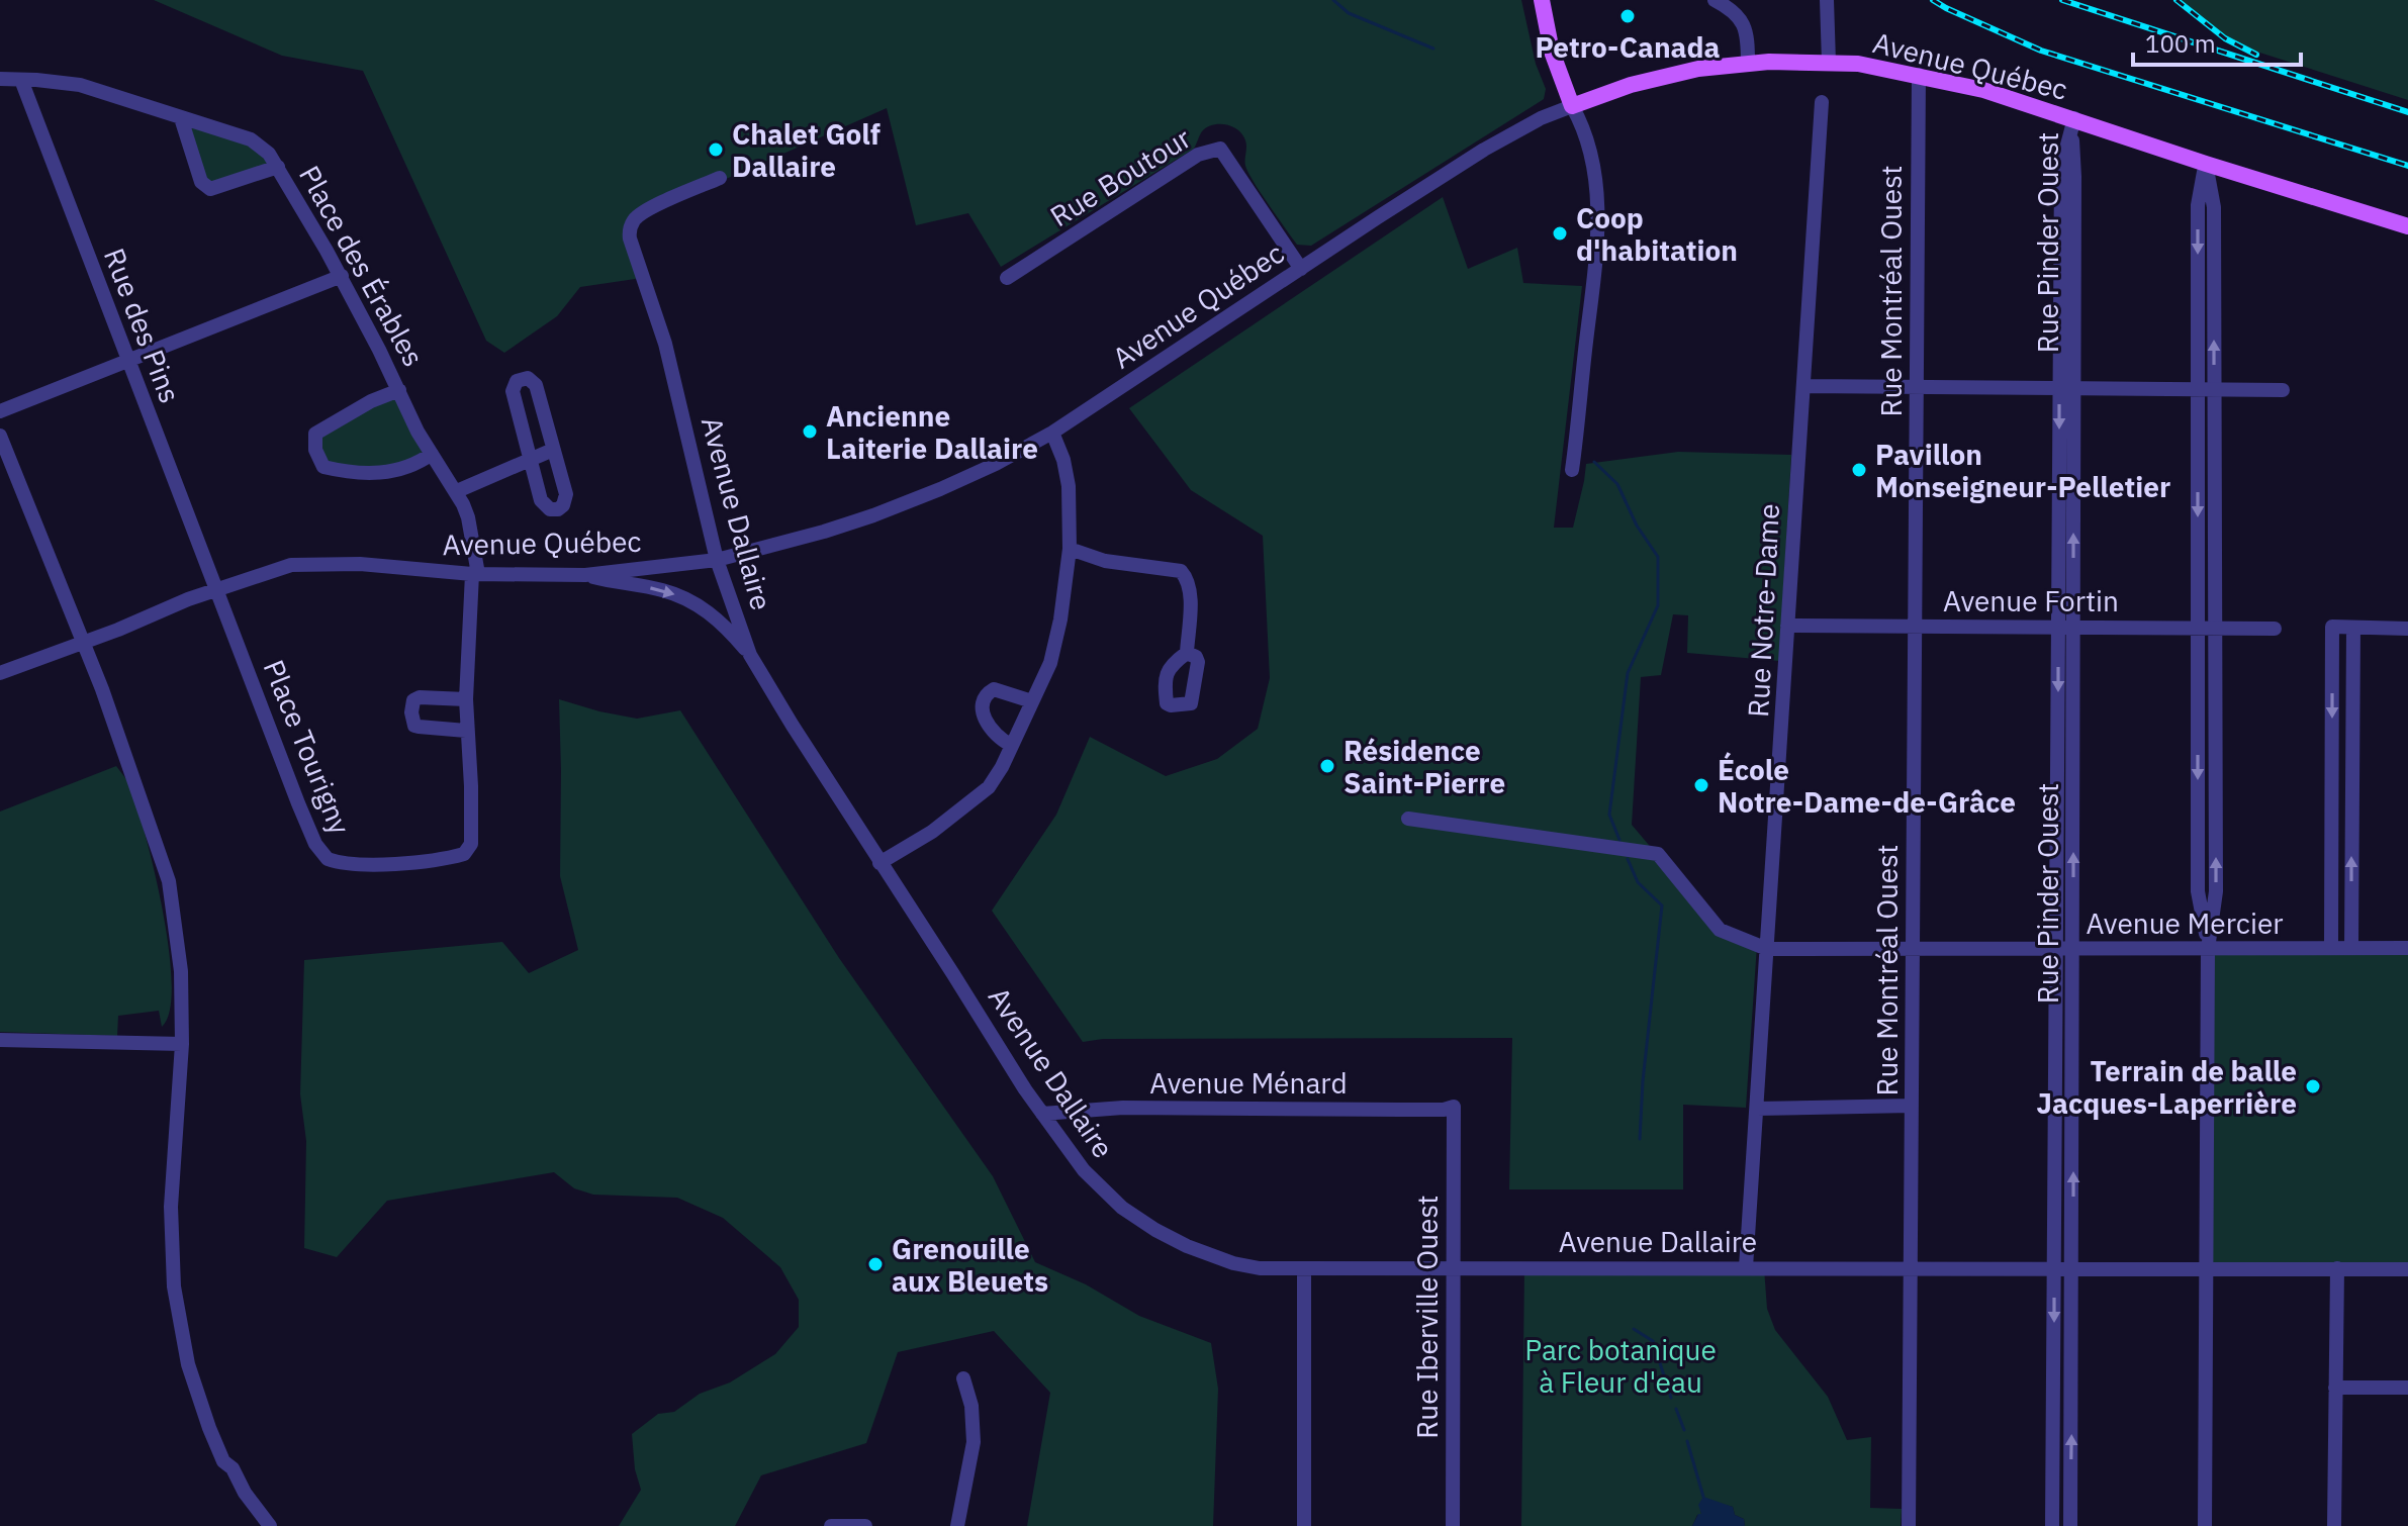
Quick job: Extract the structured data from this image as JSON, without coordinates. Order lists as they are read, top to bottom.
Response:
{
  "streets": {
    "main road": ["Avenue Québec"],
    "street": [
      "Rue Boutour",
      "Rue Pinder Ouest",
      "Place des Érables",
      "Rue Montréal Ouest",
      "Rue des Pins",
      "Avenue Dallaire",
      "Avenue Fortin",
      "Rue Notre-Dame",
      "Place Tourigny",
      "Avenue Mercier",
      "Avenue Ménard",
      "Rue Iberville Ouest"
    ]
  },
  "crossings": [
    ["Avenue Québec", "Rue Boutour"],
    ["Avenue Québec", "Rue Pinder Ouest"],
    ["Avenue Québec", "Place des Érables"],
    ["Avenue Québec", "Rue Montréal Ouest"],
    ["Avenue Québec", "Rue des Pins"],
    ["Avenue Québec", "Avenue Dallaire"],
    ["Avenue Québec", "Place Tourigny"],
    ["Rue Pinder Ouest", "Avenue Dallaire"],
    ["Rue Pinder Ouest", "Avenue Fortin"],
    ["Rue Pinder Ouest", "Avenue Mercier"],
    ["Place des Érables", "Rue des Pins"],
    ["Place des Érables", "Place Tourigny"],
    ["Rue Montréal Ouest", "Avenue Dallaire"],
    ["Rue Montréal Ouest", "Avenue Fortin"],
    ["Rue Montréal Ouest", "Avenue Mercier"],
    ["Rue des Pins", "Place Tourigny"],
    ["Avenue Dallaire", "Rue Notre-Dame"],
    ["Avenue Dallaire", "Avenue Ménard"],
    ["Avenue Dallaire", "Rue Iberville Ouest"],
    ["Avenue Fortin", "Rue Notre-Dame"],
    ["Rue Notre-Dame", "Avenue Mercier"],
    ["Avenue Ménard", "Rue Iberville Ouest"]
  ],
  "parks": ["Parc botanique à Fleur d'eau"],
  "places": [
    "Petro-Canada",
    "Chalet Golf Dallaire",
    "Coop d'habitation",
    "Ancienne Laiterie Dallaire",
    "Pavillon Monseigneur-Pelletier",
    "Résidence Saint-Pierre",
    "École Notre-Dame-de-Grâce",
    "Terrain de balle Jacques-Laperrière",
    "Grenouille aux Bleuets"
  ],
  "scale_bar": "100 m"
}
